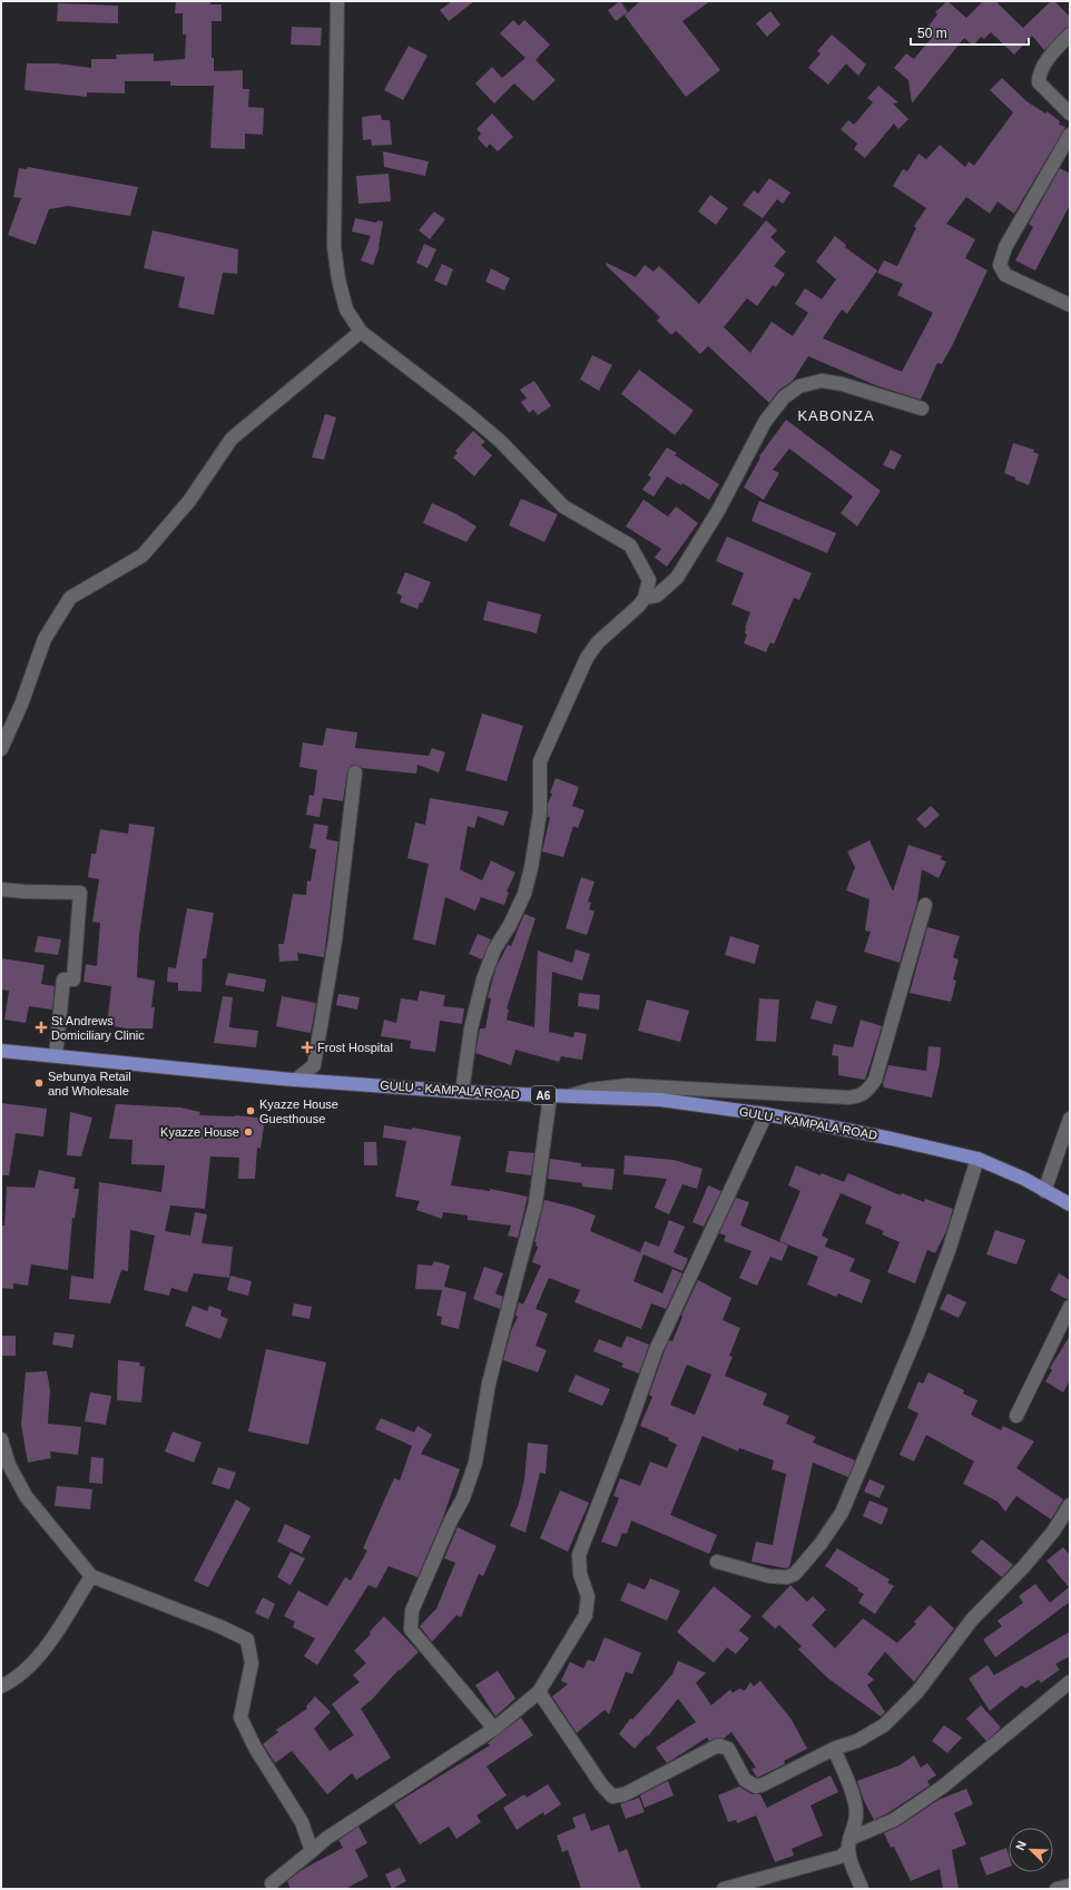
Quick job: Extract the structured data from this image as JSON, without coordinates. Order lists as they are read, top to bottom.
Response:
{
  "streets": {
    "main road": ["GULU - KAMPALA ROAD", "A6"]
  },
  "districts": ["KABONZA"],
  "places": {
    "health": ["St Andrews Domiciliary Clinic", "Frost Hospital"],
    "other": ["Sebunya Retail and Wholesale", "Kyazze House Guesthouse", "Kyazze House"]
  },
  "scale_bar": "50 m",
  "north": "top left"
}
